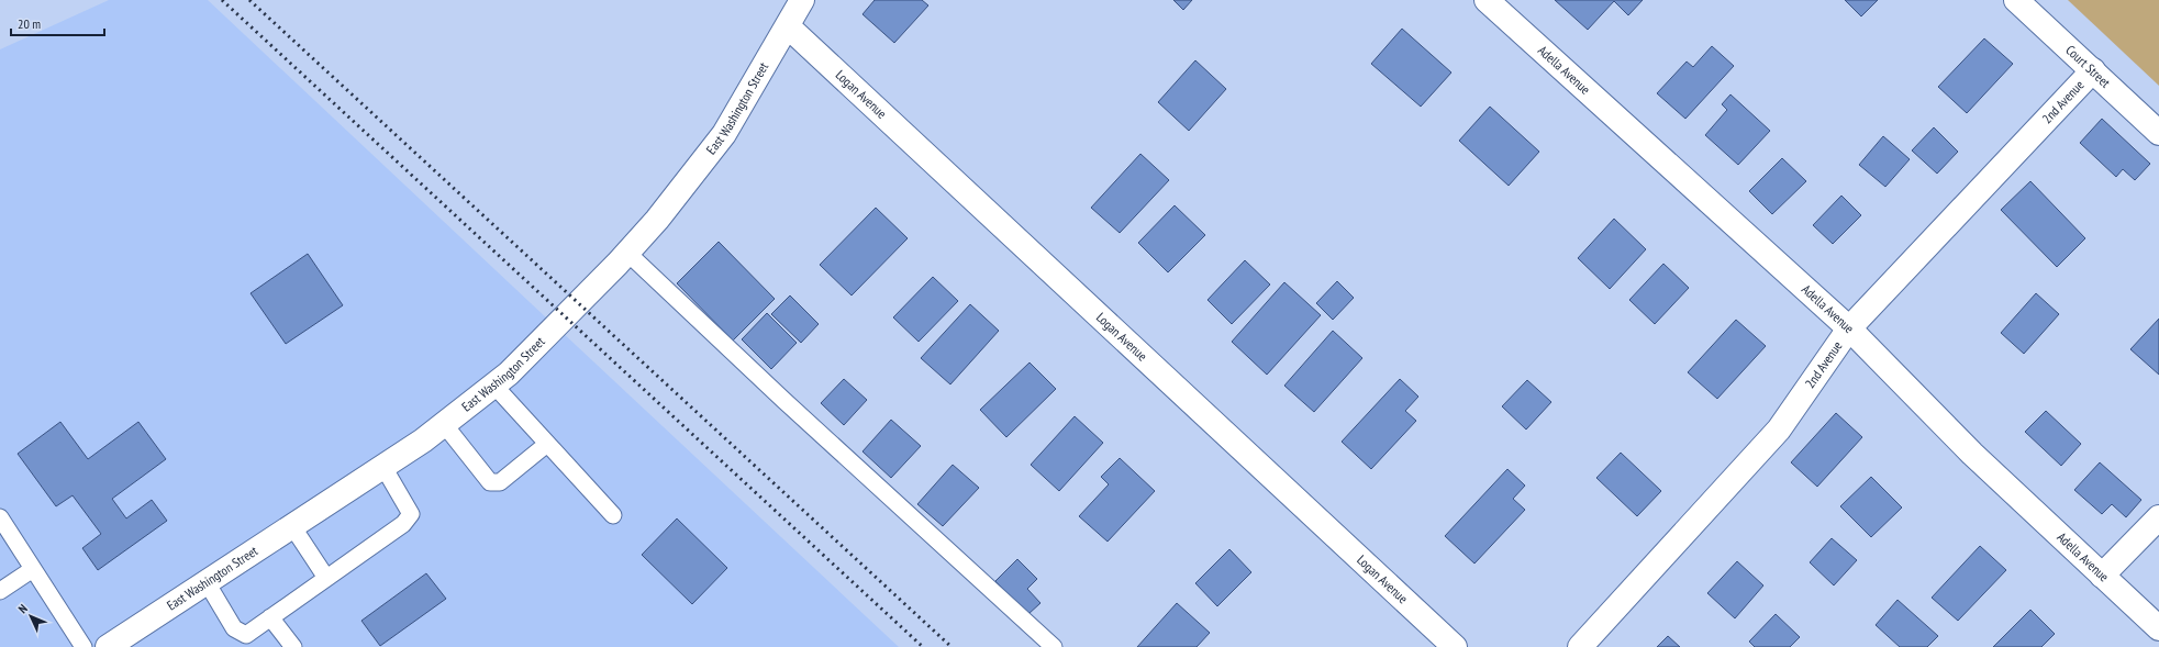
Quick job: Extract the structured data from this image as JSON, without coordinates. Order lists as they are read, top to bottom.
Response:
{
  "streets": {
    "street": [
      "Court Street",
      "Adella Avenue",
      "Logan Avenue",
      "2nd Avenue",
      "East Washington Street"
    ]
  },
  "crossings": [
    ["Court Street", "2nd Avenue"],
    ["Adella Avenue", "2nd Avenue"],
    ["Logan Avenue", "East Washington Street"]
  ],
  "scale_bar": "20 m",
  "north": "top left"
}
